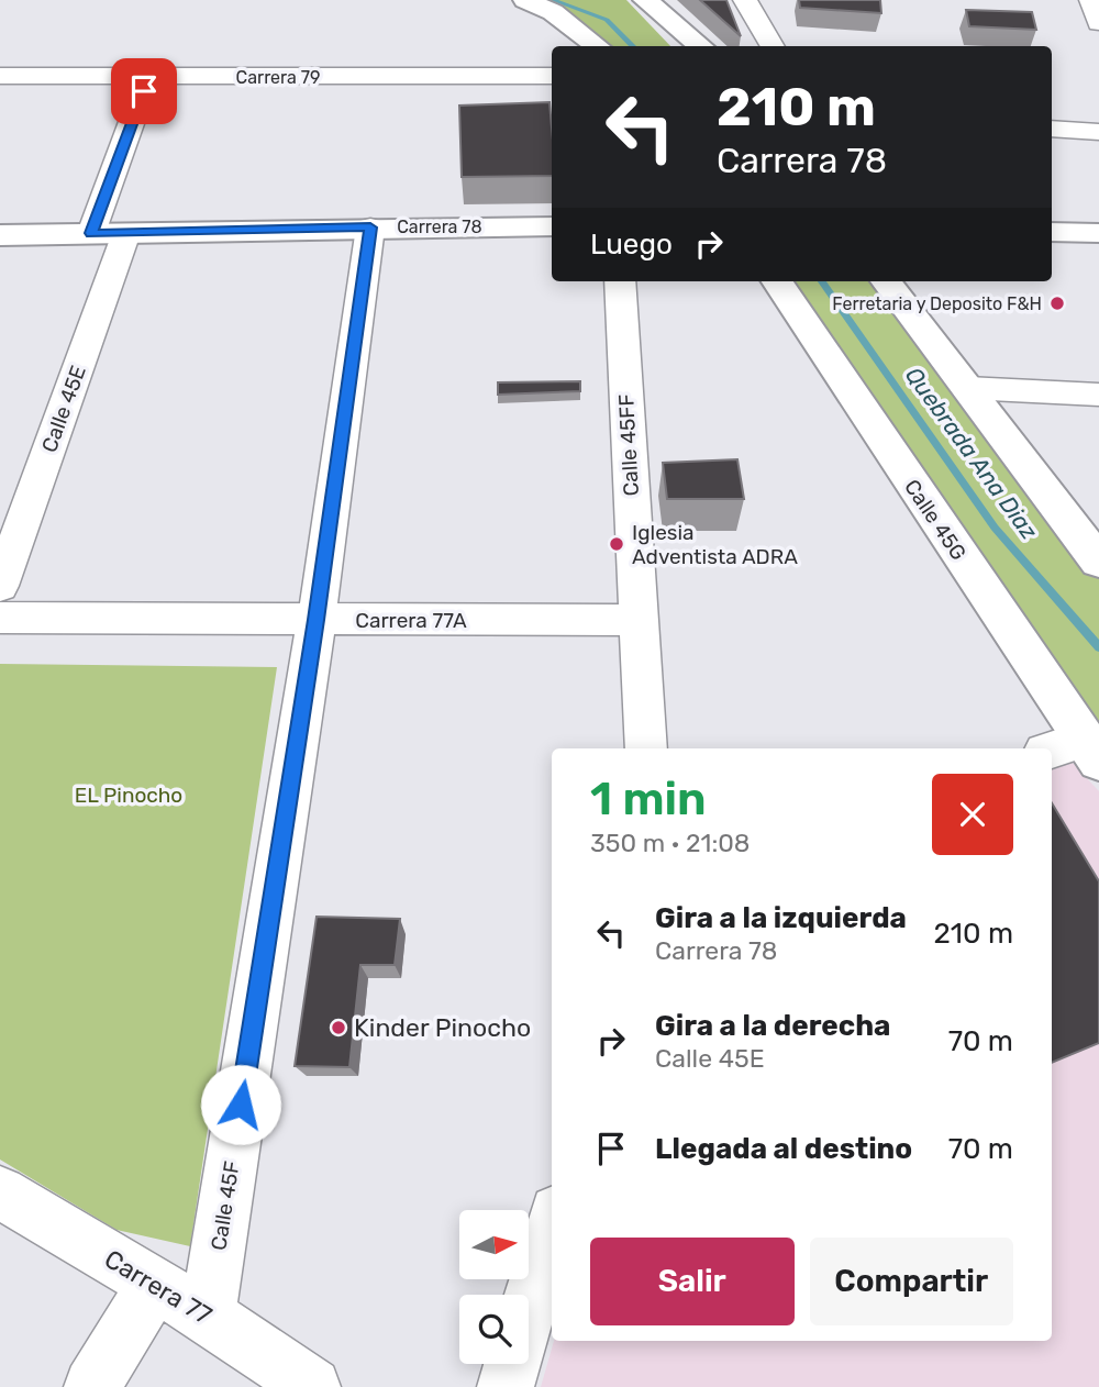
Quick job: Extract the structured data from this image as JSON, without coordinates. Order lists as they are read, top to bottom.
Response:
{
  "streets": {
    "street": [
      "Carrera 79",
      "Carrera 78",
      "Calle 45E",
      "Calle 45FF",
      "Calle 45G",
      "Carrera 77A",
      "Calle 45F",
      "Carrera 77"
    ]
  },
  "crossings": [
    ["Carrera 78", "Calle 45E"],
    ["Carrera 78", "Calle 45F"],
    ["Calle 45FF", "Carrera 77A"],
    ["Carrera 77A", "Calle 45F"],
    ["Calle 45F", "Carrera 77"]
  ],
  "water": ["Quebrada Ana Diaz"],
  "parks": ["EL Pinocho"],
  "places": ["Ferretaria y Deposito F&H", "Iglesia Adventista ADRA", "Kinder Pinocho"],
  "north": "right",
  "page": {
    "turn": ["210 m", "Carrera 78"],
    "then": "Luego",
    "heading": ["1 min", "350 m · 21:08"],
    "list": [
      {
        "name": "Gira a la izquierda",
        "note": "Carrera 78",
        "value": "210 m"
      },
      {
        "name": "Gira a la derecha",
        "note": "Calle 45E",
        "value": "70 m"
      },
      {
        "name": "Llegada al destino",
        "value": "70 m"
      }
    ],
    "buttons": ["Salir", "Compartir"]
  }
}
